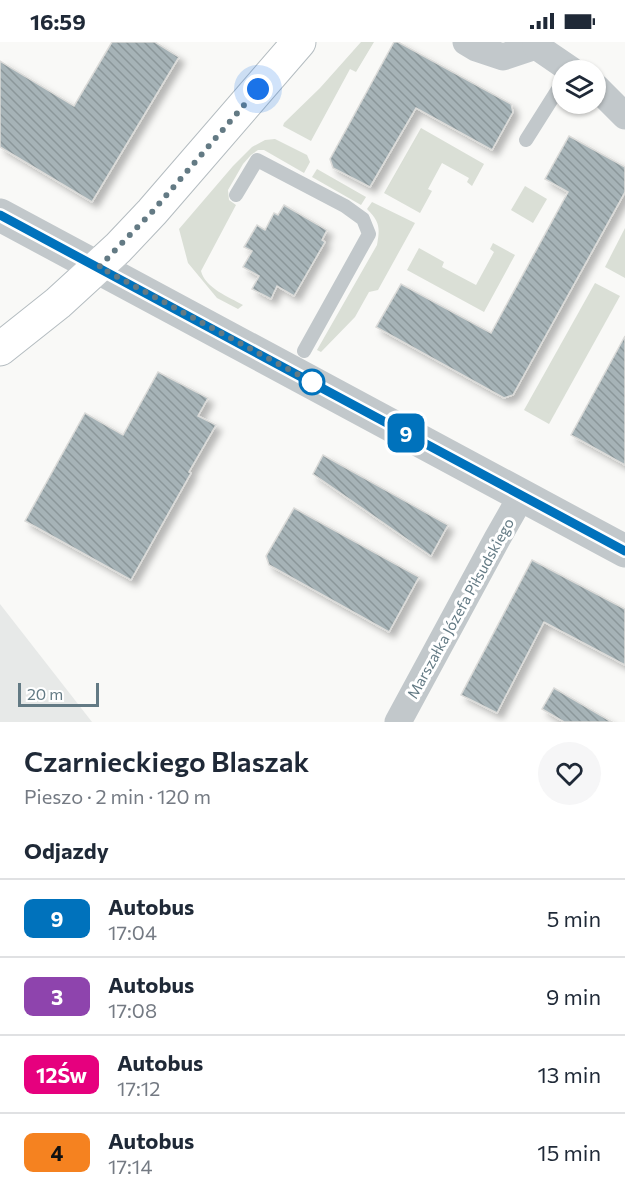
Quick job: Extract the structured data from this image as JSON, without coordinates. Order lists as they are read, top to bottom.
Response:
{
  "streets": {
    "street": ["Marszałka Józefa Piłsudskiego"]
  },
  "lines": ["bus line 9"],
  "scale_bar": "20 m",
  "page": {
    "status": "16:59",
    "on_map": "9",
    "scale": "20 m",
    "heading": [
      ["Czarnieckiego Blaszak", "Pieszo · 2 min · 120 m"],
      "Odjazdy"
    ],
    "list": [
      {
        "mark": "9",
        "name": "Autobus",
        "note": "17:04",
        "value": "5 min"
      },
      {
        "mark": "3",
        "name": "Autobus",
        "note": "17:08",
        "value": "9 min"
      },
      {
        "mark": "12Św",
        "name": "Autobus",
        "note": "17:12",
        "value": "13 min"
      },
      {
        "mark": "4",
        "name": "Autobus",
        "note": "17:14",
        "value": "15 min"
      }
    ]
  }
}
